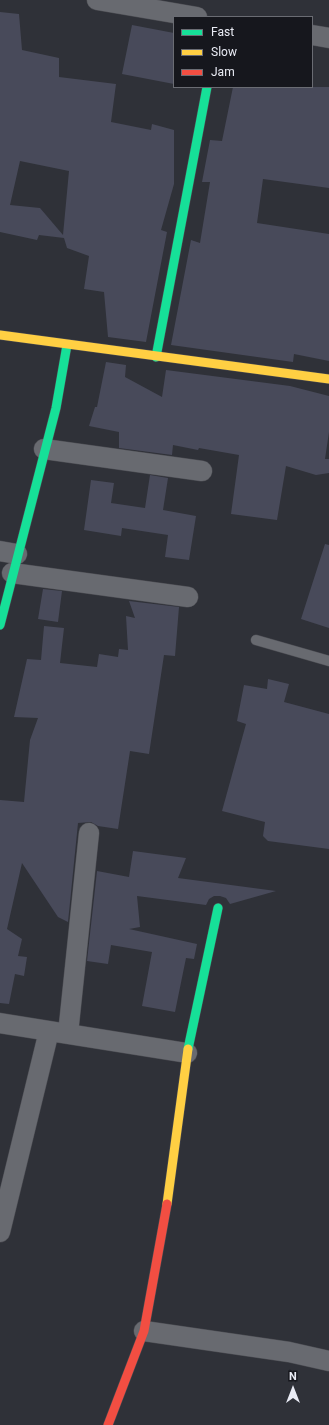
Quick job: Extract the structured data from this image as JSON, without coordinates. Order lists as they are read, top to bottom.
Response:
{
  "legend": ["Fast", "Slow", "Jam"],
  "north": "top"
}
